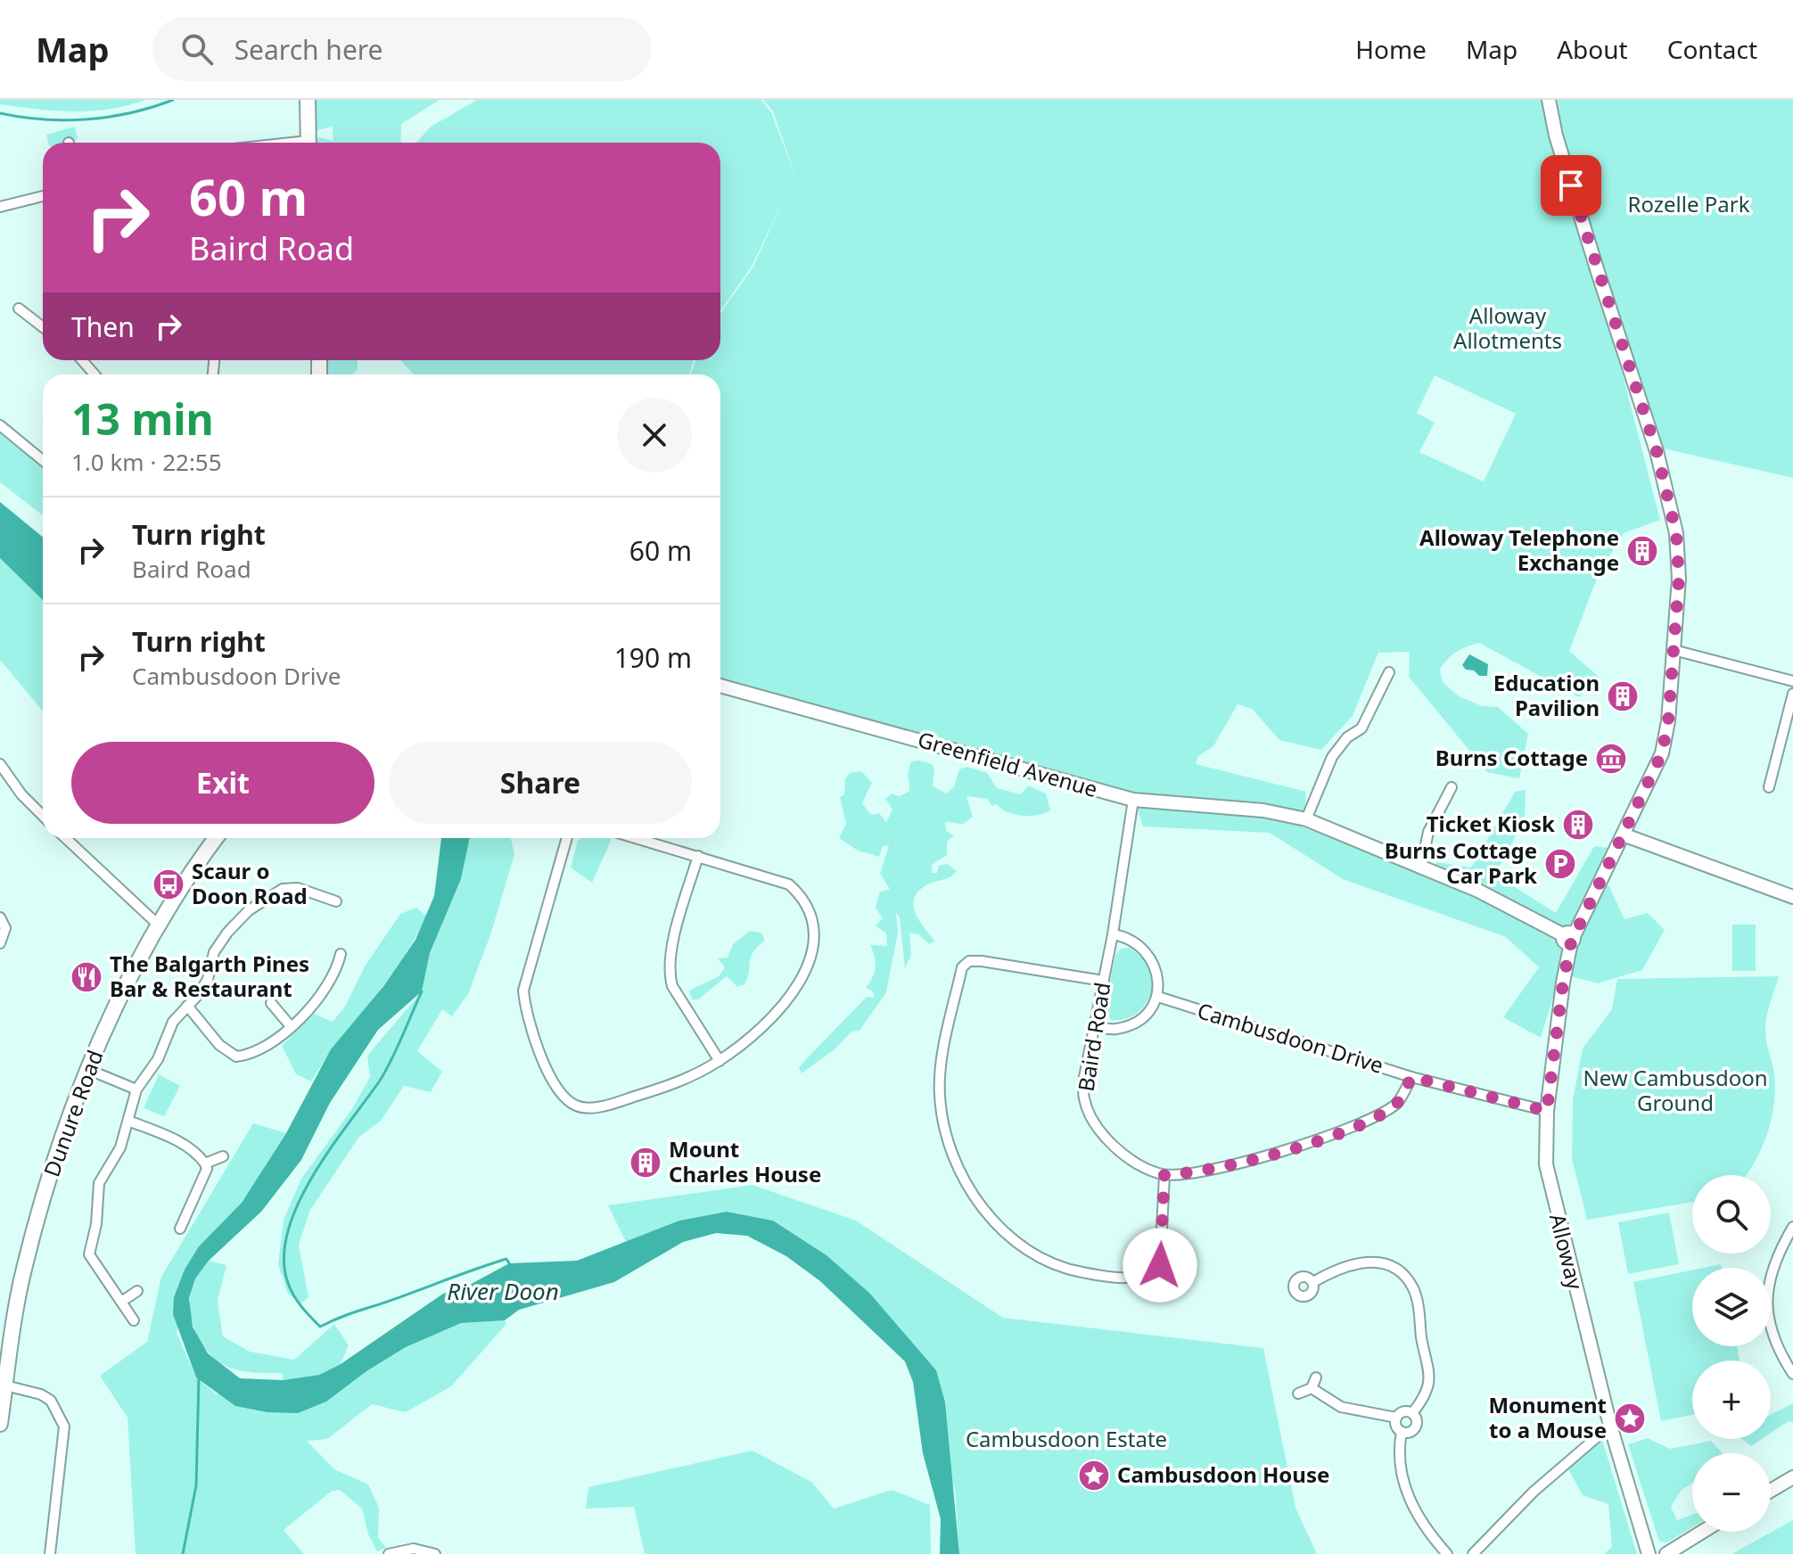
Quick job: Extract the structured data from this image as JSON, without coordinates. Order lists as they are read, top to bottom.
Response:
{
  "streets": {
    "main road": ["Greenfield Avenue", "Dunure Road", "Alloway"],
    "street": ["Baird Road", "Cambusdoon Drive"]
  },
  "crossings": [
    ["Greenfield Avenue", "Baird Road"],
    ["Greenfield Avenue", "Alloway"],
    ["Baird Road", "Cambusdoon Drive"],
    ["Cambusdoon Drive", "Alloway"]
  ],
  "water": ["River Doon"],
  "parks": [
    "Rozelle Park",
    "Alloway Allotments",
    "New Cambusdoon Ground",
    "Cambusdoon Estate"
  ],
  "places": {
    "building": [
      "Alloway Telephone Exchange",
      "Education Pavilion",
      "Ticket Kiosk",
      "Mount Charles House"
    ],
    "museum": ["Burns Cottage"],
    "parking": ["Burns Cottage Car Park"],
    "bus stop": ["Scaur o Doon Road"],
    "restaurant": ["The Balgarth Pines Bar & Restaurant"],
    "place": ["Monument to a Mouse", "Cambusdoon House"]
  },
  "page": {
    "header": "Map",
    "search": "Search here",
    "nav": [
      "Home",
      "Map",
      "About",
      "Contact"
    ],
    "turn": ["60 m", "Baird Road"],
    "then": "Then",
    "heading": ["13 min", "1.0 km · 22:55"],
    "list": [
      {
        "name": "Turn right",
        "note": "Baird Road",
        "value": "60 m"
      },
      {
        "name": "Turn right",
        "note": "Cambusdoon Drive",
        "value": "190 m"
      }
    ],
    "buttons": ["Exit", "Share"],
    "map_buttons": ["+", "−"]
  }
}
